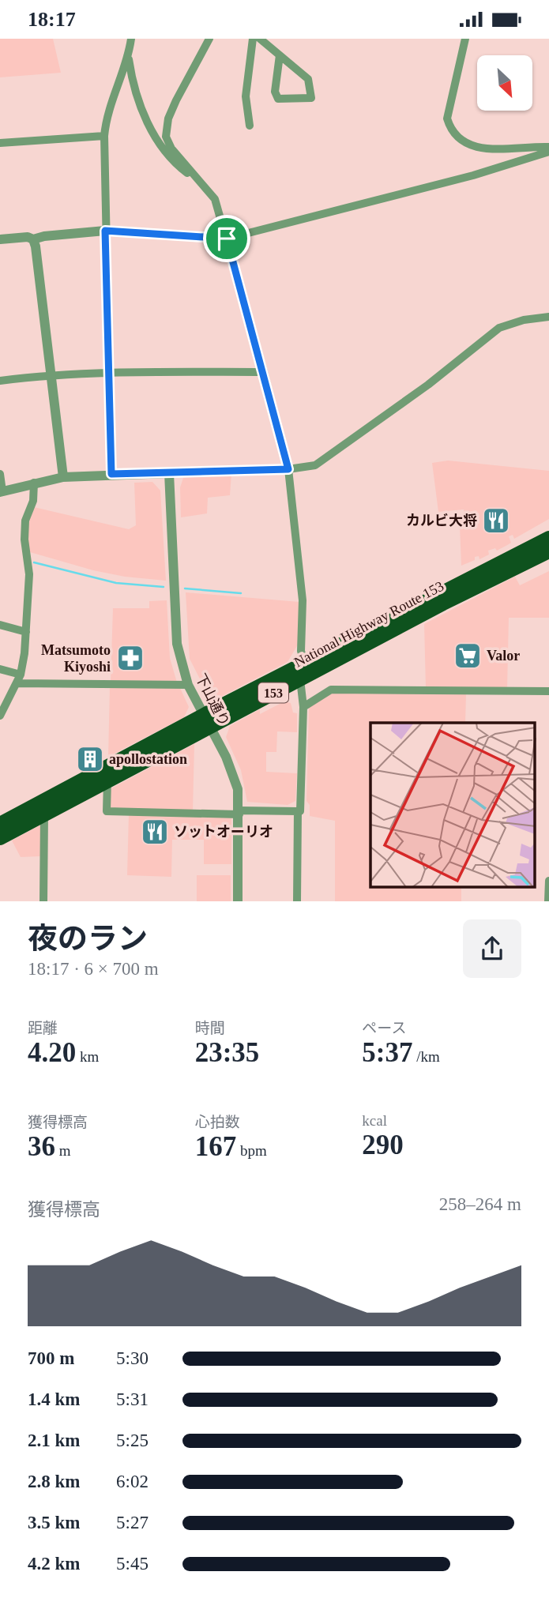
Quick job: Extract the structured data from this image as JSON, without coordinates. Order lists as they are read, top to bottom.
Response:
{
  "streets": {
    "highway": ["National Highway Route 153", "153"],
    "street": ["下山通り"]
  },
  "crossings": [
    ["National Highway Route 153", "下山通り"]
  ],
  "places": {
    "restaurant": ["カルビ大将", "ソットオーリオ"],
    "supermarket": ["Valor"],
    "pharmacy": ["Matsumoto Kiyoshi"],
    "building": ["apollostation"]
  },
  "north": "bottom right",
  "page": {
    "status": "18:17",
    "heading": ["夜のラン", "18:17 · 6 × 700 m"],
    "stats": [
      ["距離", "4.20 km"],
      ["時間", "23:35"],
      ["ペース", "5:37 /km"],
      ["獲得標高", "36 m"],
      ["心拍数", "167 bpm"],
      ["kcal", "290"]
    ],
    "chart": ["獲得標高", "258–264 m"],
    "list": [
      {
        "name": "700 m",
        "note": "5:30"
      },
      {
        "name": "1.4 km",
        "note": "5:31"
      },
      {
        "name": "2.1 km",
        "note": "5:25"
      },
      {
        "name": "2.8 km",
        "note": "6:02"
      },
      {
        "name": "3.5 km",
        "note": "5:27"
      },
      {
        "name": "4.2 km",
        "note": "5:45"
      }
    ]
  }
}
